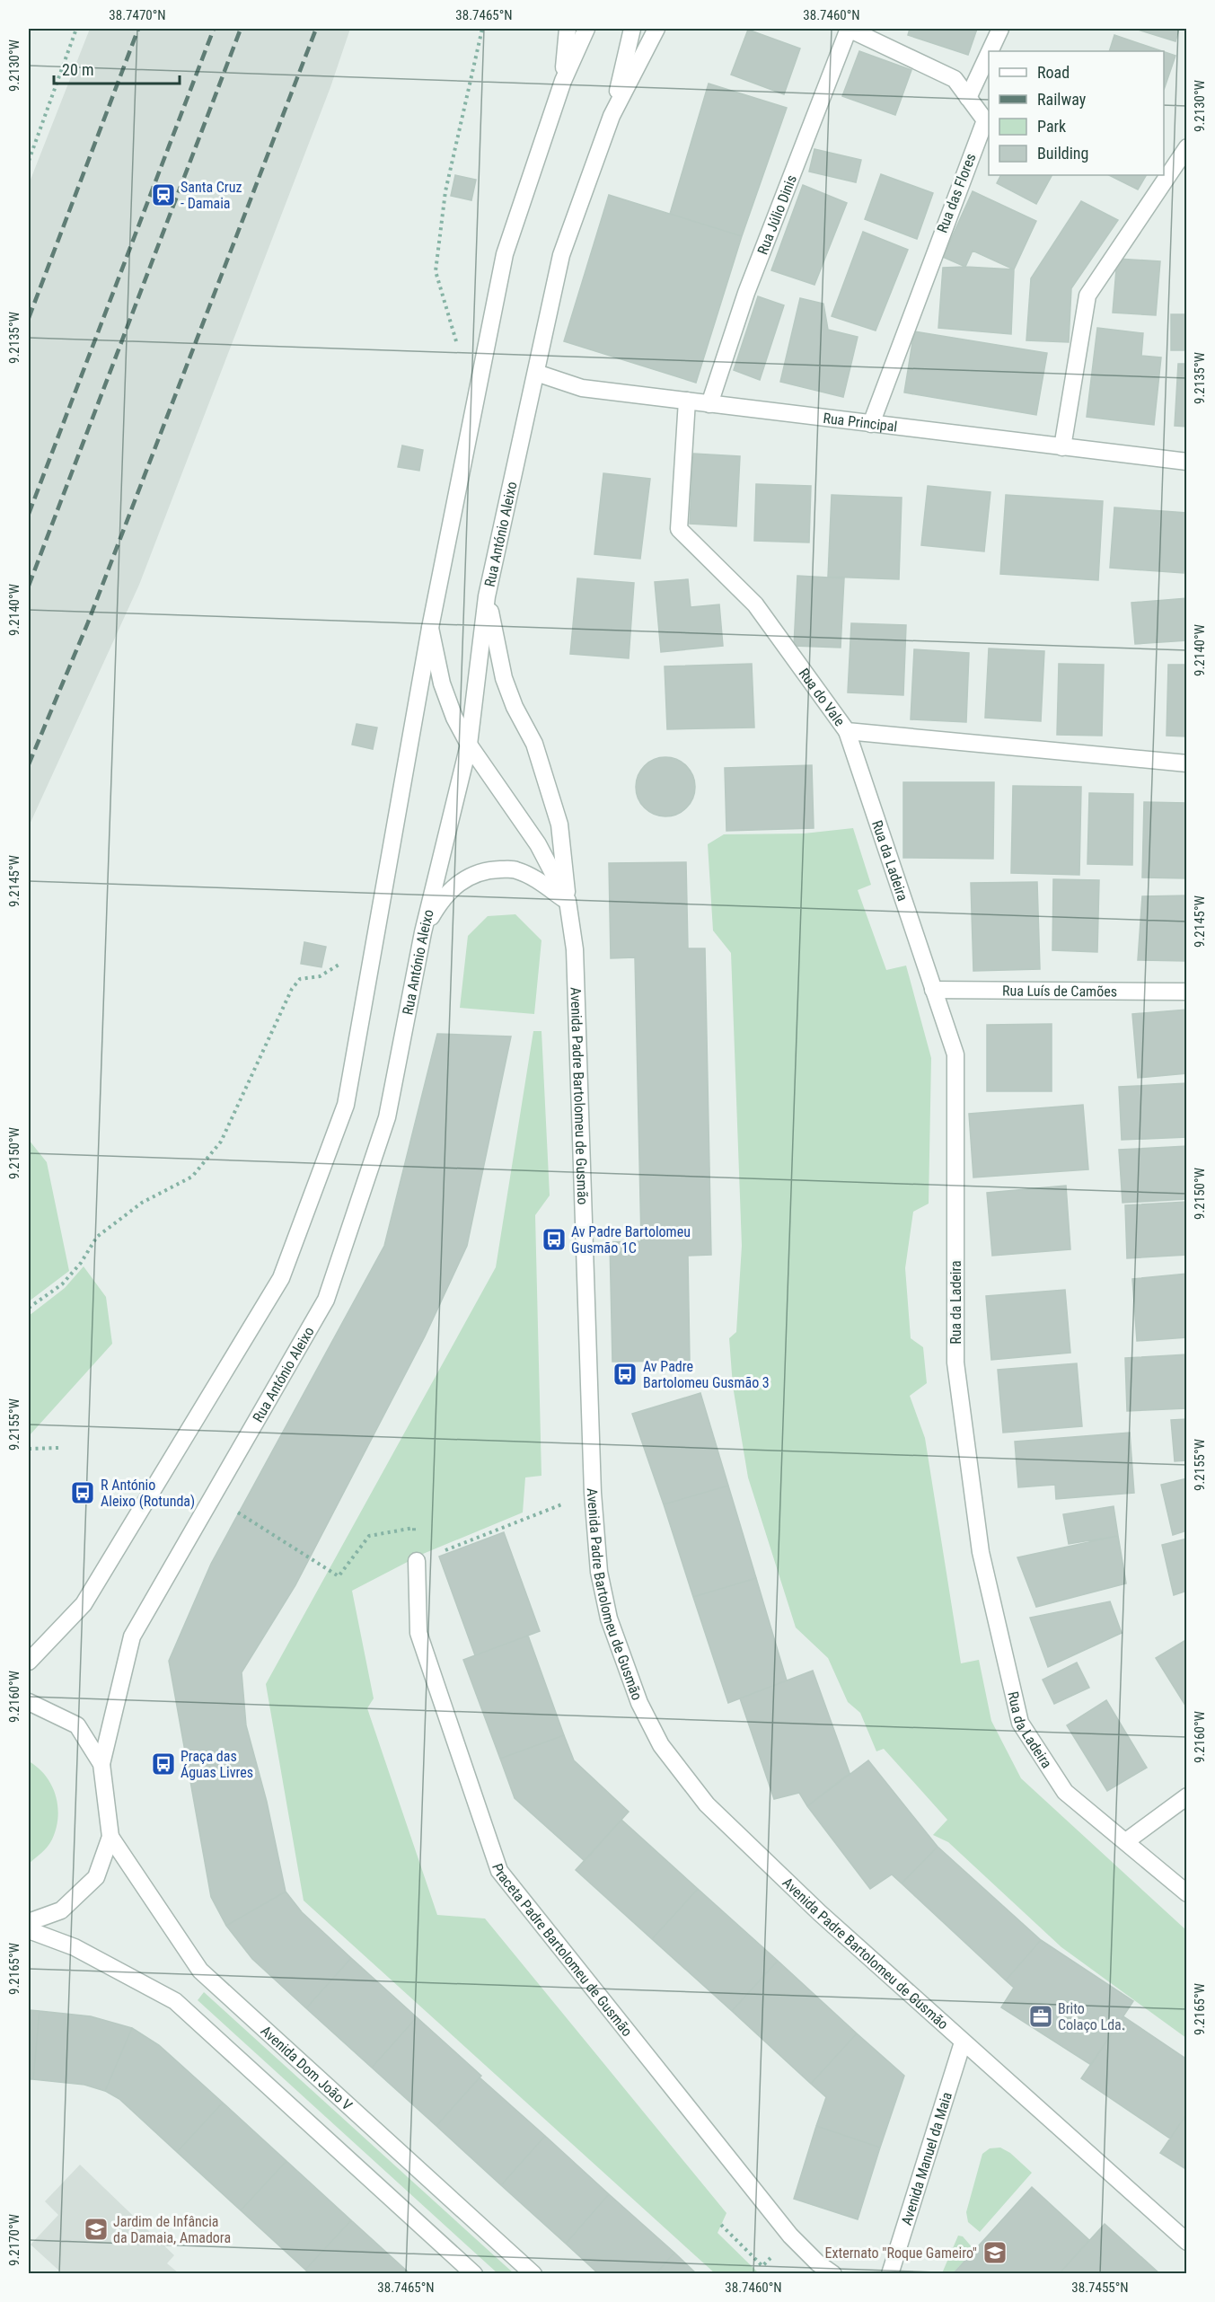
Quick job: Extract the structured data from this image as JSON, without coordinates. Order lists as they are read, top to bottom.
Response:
{
  "streets": {
    "street": [
      "Rua das Flores",
      "Rua Júlio Dinis",
      "Rua Principal",
      "Rua António Aleixo",
      "Rua do Vale",
      "Rua da Ladeira",
      "Rua Luís de Camões",
      "Avenida Padre Bartolomeu de Gusmão",
      "Praceta Padre Bartolomeu de Gusmão",
      "Avenida Dom João V",
      "Avenida Manuel da Maia"
    ]
  },
  "crossings": [
    ["Rua das Flores", "Rua Júlio Dinis"],
    ["Rua das Flores", "Rua Principal"],
    ["Rua Júlio Dinis", "Rua Principal"],
    ["Rua Principal", "Rua António Aleixo"],
    ["Rua Principal", "Rua do Vale"],
    ["Rua António Aleixo", "Avenida Padre Bartolomeu de Gusmão"],
    ["Rua do Vale", "Rua da Ladeira"],
    ["Rua da Ladeira", "Rua Luís de Camões"],
    ["Avenida Padre Bartolomeu de Gusmão", "Avenida Manuel da Maia"]
  ],
  "places": {
    "station": ["Santa Cruz - Damaia"],
    "bus stop": [
      "Av Padre Bartolomeu Gusmão 1C",
      "Av Padre Bartolomeu Gusmão 3",
      "R António Aleixo (Rotunda)",
      "Praça das Águas Livres"
    ],
    "office": ["Brito Colaço Lda."],
    "school or university": ["Jardim de Infância da Damaia, Amadora", "Externato \"Roque Gameiro\""]
  },
  "legend": [
    "Road",
    "Railway",
    "Park",
    "Building"
  ],
  "scale_bar": "20 m",
  "coordinates": [
    "38.7470°N",
    "38.7465°N",
    "38.7460°N",
    "9.2130°W",
    "9.2135°W",
    "9.2140°W",
    "9.2145°W",
    "9.2150°W",
    "9.2155°W",
    "9.2160°W",
    "9.2165°W",
    "9.2170°W",
    "38.7455°N"
  ]
}
